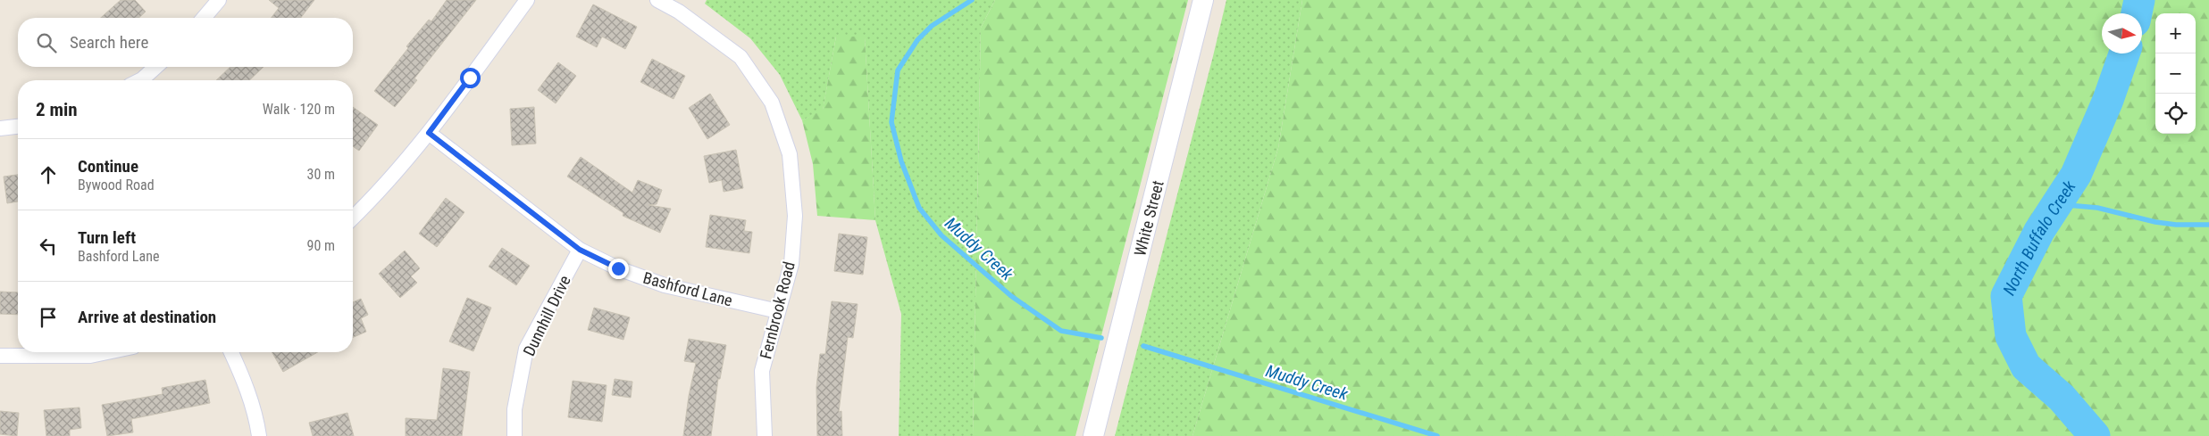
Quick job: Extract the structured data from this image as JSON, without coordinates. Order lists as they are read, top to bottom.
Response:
{
  "streets": {
    "street": [
      "White Street",
      "Bashford Lane",
      "Fernbrook Road",
      "Dunnhill Drive"
    ]
  },
  "crossings": [
    ["Bashford Lane", "Fernbrook Road"],
    ["Bashford Lane", "Dunnhill Drive"]
  ],
  "water": ["North Buffalo Creek", "Muddy Creek"],
  "north": "right",
  "page": {
    "map_buttons": ["+", "−"],
    "search": "Search here",
    "heading": ["2 min", "Walk · 120 m"],
    "list": [
      ["Continue", "Bywood Road", "30 m"],
      ["Turn left", "Bashford Lane", "90 m"],
      "Arrive at destination"
    ]
  }
}
